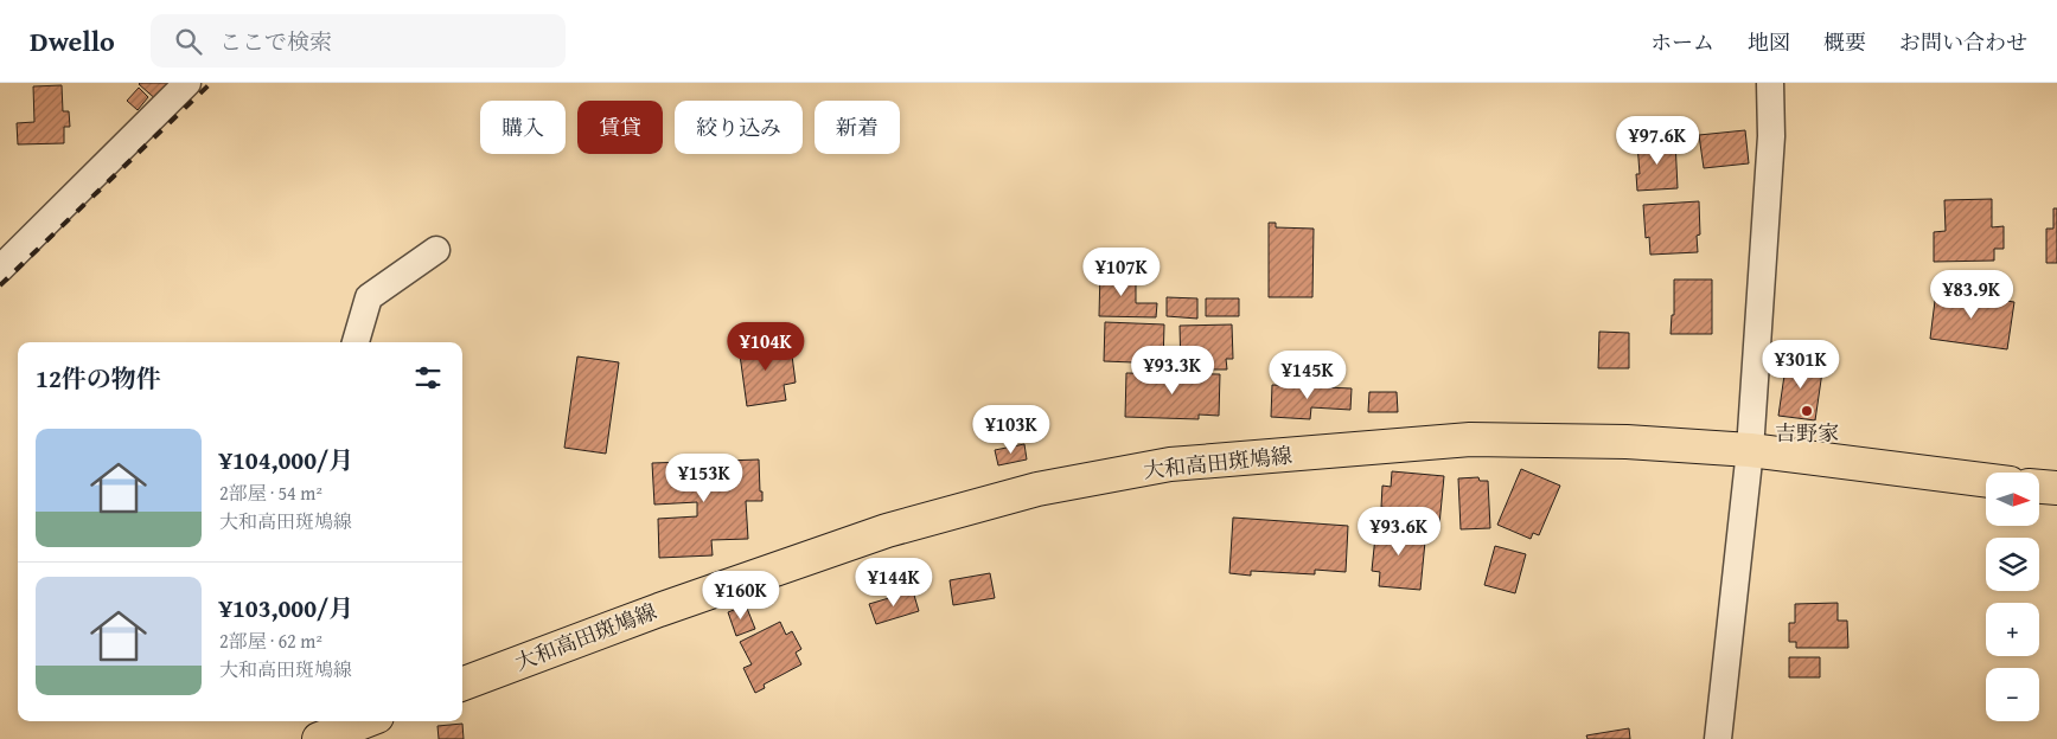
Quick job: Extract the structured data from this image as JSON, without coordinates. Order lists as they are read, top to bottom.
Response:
{
  "streets": {
    "main road": ["大和高田斑鳩線"]
  },
  "places": ["吉野家"],
  "north": "right",
  "page": {
    "header": "Dwello",
    "search": "ここで検索",
    "nav": [
      "ホーム",
      "地図",
      "概要",
      "お問い合わせ"
    ],
    "chip": [
      "購入",
      "賃貸",
      "絞り込み",
      "新着"
    ],
    "price": [
      "¥97.6K",
      "¥107K",
      "¥83.9K",
      "¥104K",
      "¥301K",
      "¥93.3K",
      "¥145K",
      "¥103K",
      "¥153K",
      "¥93.6K",
      "¥144K",
      "¥160K"
    ],
    "heading": "12件の物件",
    "list": [
      {
        "name": "¥104,000/月",
        "note": "2部屋 · 54 m² · 大和高田斑鳩線"
      },
      {
        "name": "¥103,000/月",
        "note": "2部屋 · 62 m² · 大和高田斑鳩線"
      }
    ],
    "map_buttons": ["+", "−"]
  }
}
